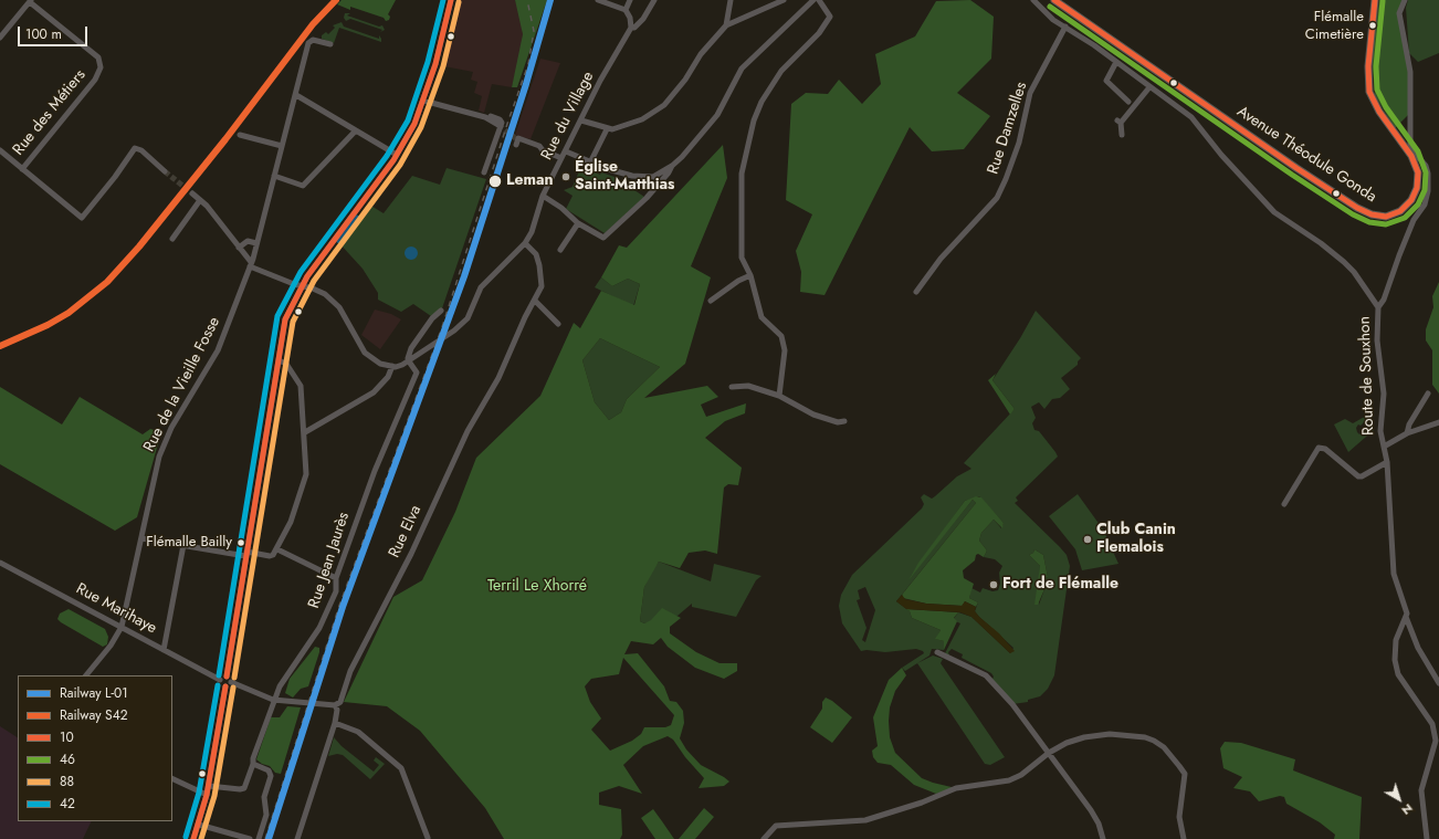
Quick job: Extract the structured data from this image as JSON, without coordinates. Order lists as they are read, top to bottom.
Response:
{
  "streets": {
    "main road": ["Avenue Théodule Gonda"],
    "street": [
      "Rue des Métiers",
      "Rue du Village",
      "Rue Damzelles",
      "Route de Souxhon",
      "Rue de la Vieille Fosse",
      "Rue Elva",
      "Rue Jean Jaurès",
      "Rue Marihaye"
    ]
  },
  "crossings": [
    ["Rue du Village", "Rue Elva"],
    ["Rue du Village", "Rue Jean Jaurès"],
    ["Rue Damzelles", "Route de Souxhon"],
    ["Rue de la Vieille Fosse", "Rue Marihaye"]
  ],
  "parks": ["Terril Le Xhorré"],
  "places": [
    "Flémalle Cimetière",
    "Église Saint-Matthias",
    "Leman",
    "Club Canin Flemalois",
    "Flémalle Bailly",
    "Fort de Flémalle"
  ],
  "lines": [
    "rail line L-01",
    "rail line S42",
    "transit line 10",
    "transit line 42",
    "transit line 46",
    "transit line 88"
  ],
  "legend": [
    "Railway L-01",
    "Railway S42",
    "10",
    "46",
    "88",
    "42"
  ],
  "scale_bar": "100 m",
  "north": "bottom right"
}
